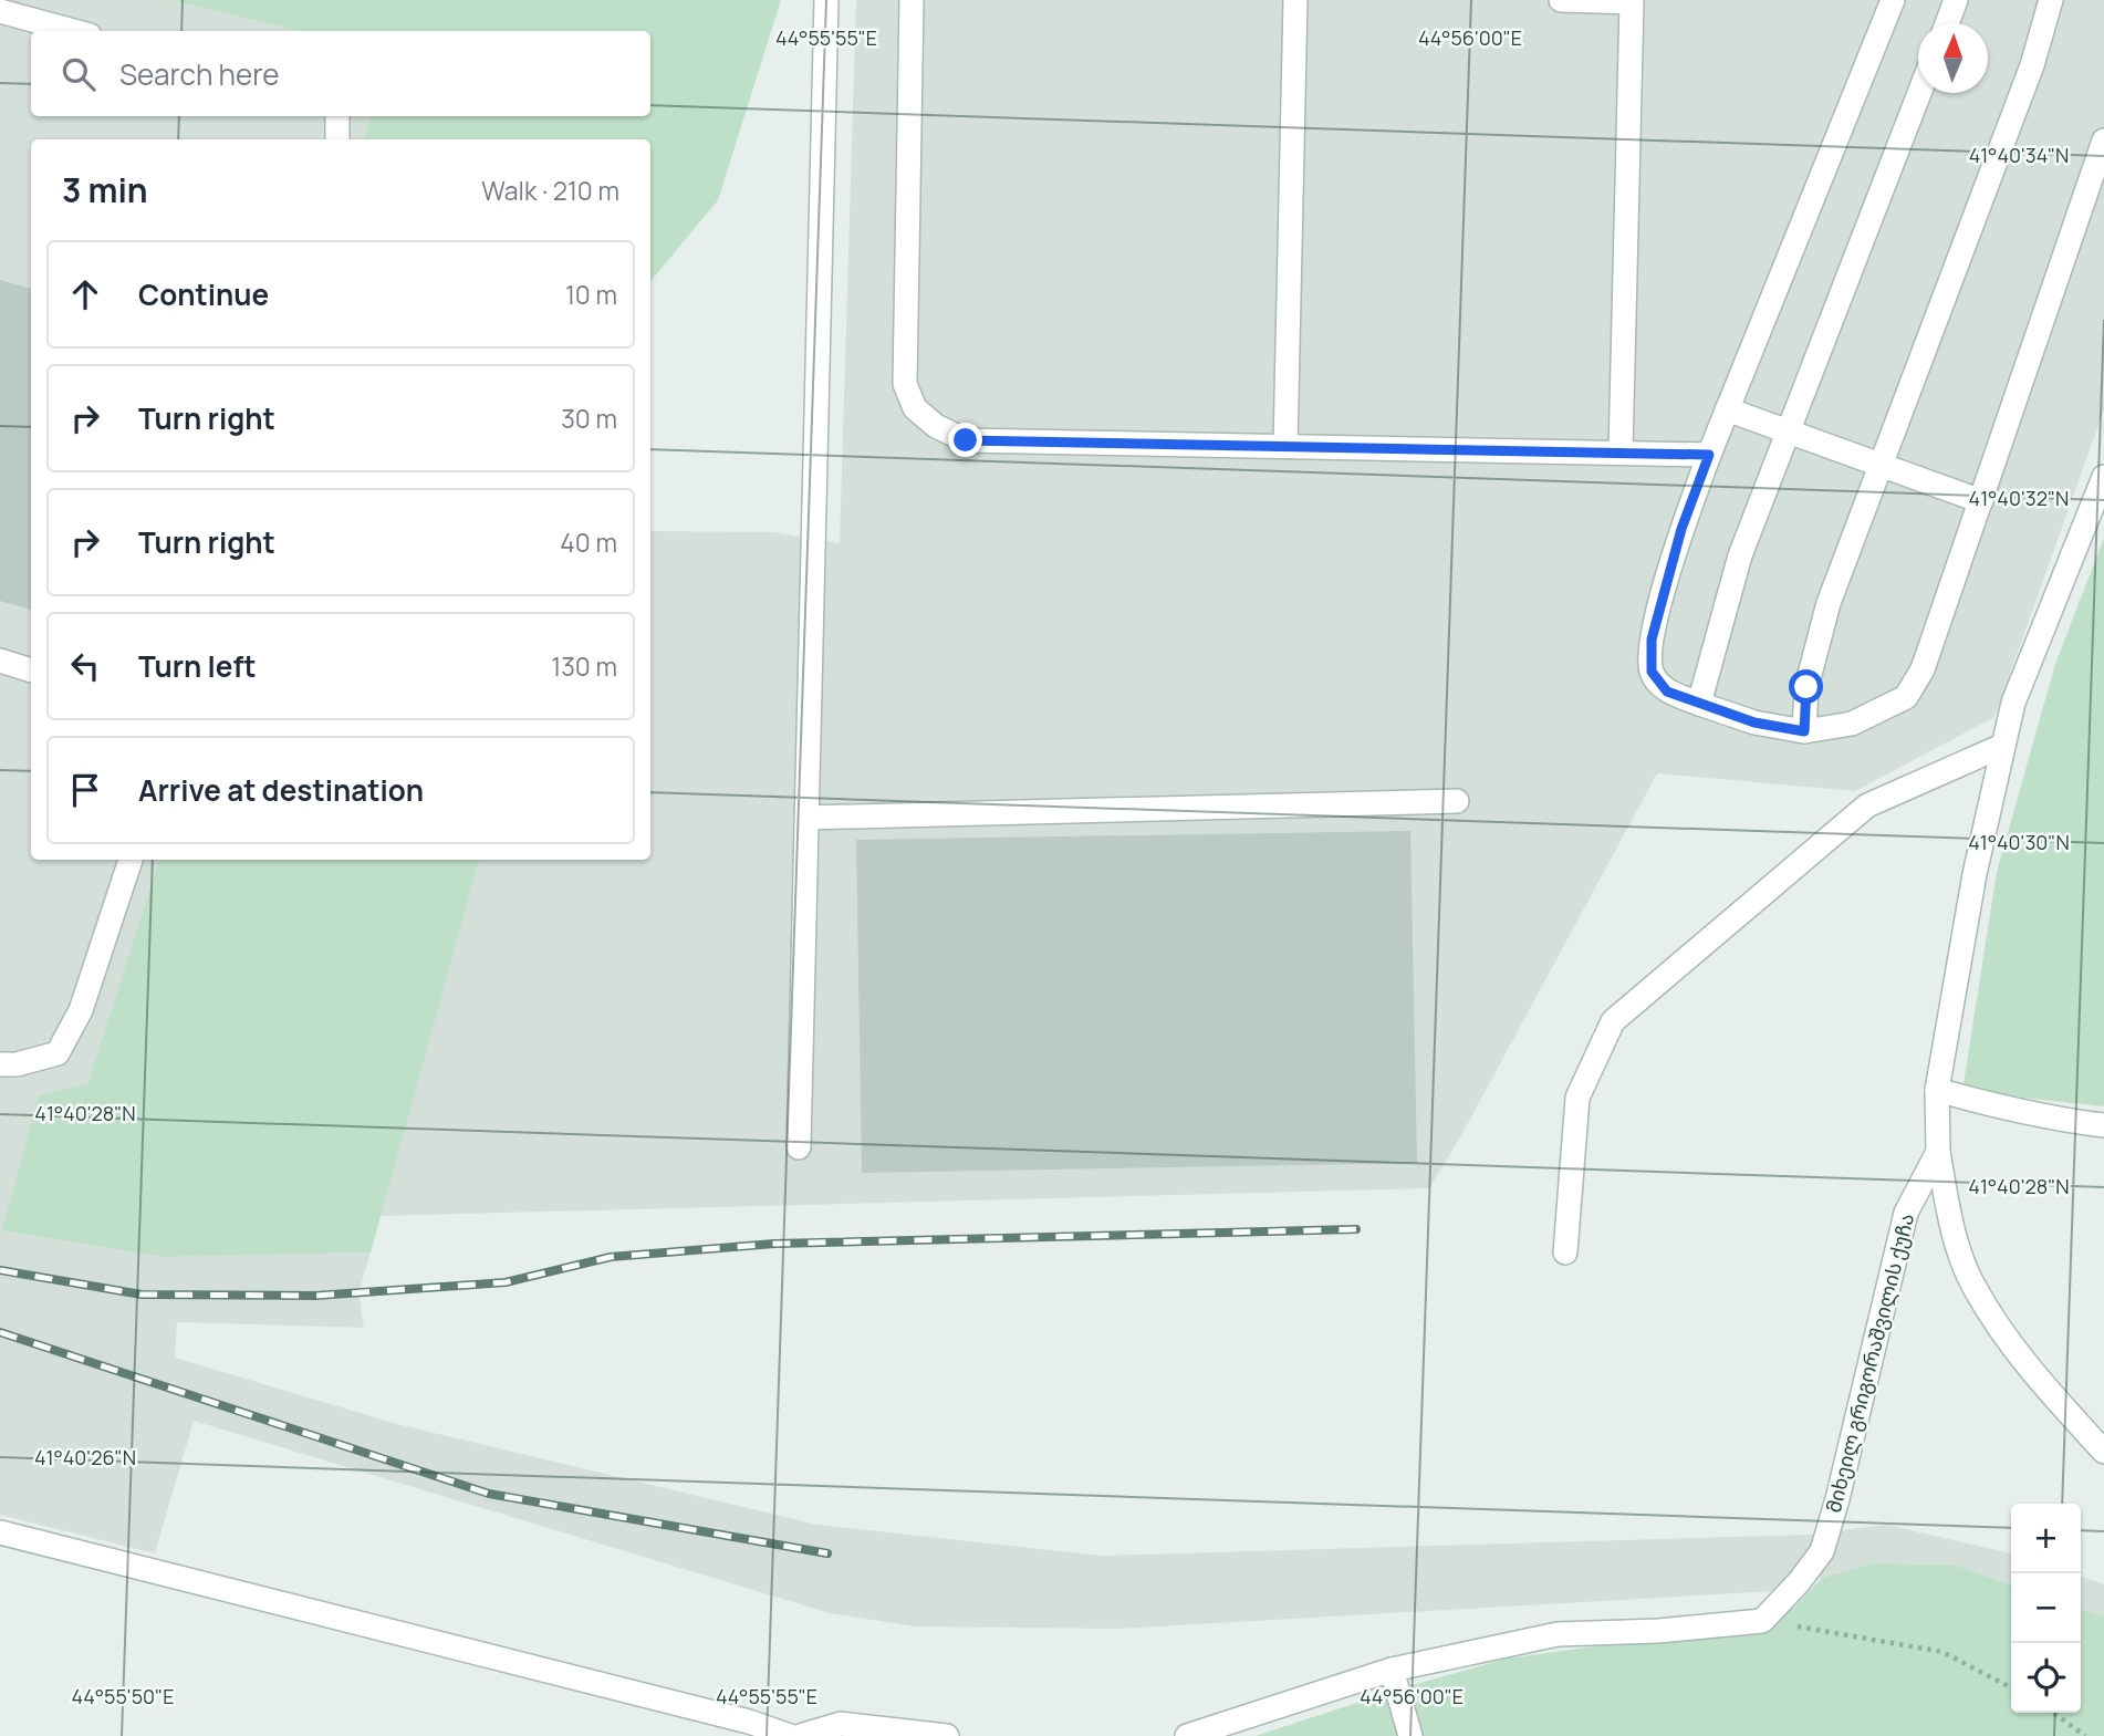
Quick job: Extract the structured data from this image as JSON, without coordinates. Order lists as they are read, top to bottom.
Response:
{
  "streets": {
    "street": ["მიხეილ გრიგორაშვილის ქუჩა"]
  },
  "north": "top",
  "page": {
    "search": "Search here",
    "heading": ["3 min", "Walk · 210 m"],
    "list": [
      ["Continue", "10 m"],
      ["Turn right", "30 m"],
      ["Turn right", "40 m"],
      ["Turn left", "130 m"],
      "Arrive at destination"
    ],
    "map_buttons": ["+", "−"]
  },
  "coordinates": [
    "44°55'55\"E",
    "44°56'00\"E",
    "41°40'34\"N",
    "41°40'32\"N",
    "41°40'30\"N",
    "41°40'28\"N",
    "41°40'26\"N",
    "44°55'50\"E"
  ]
}
